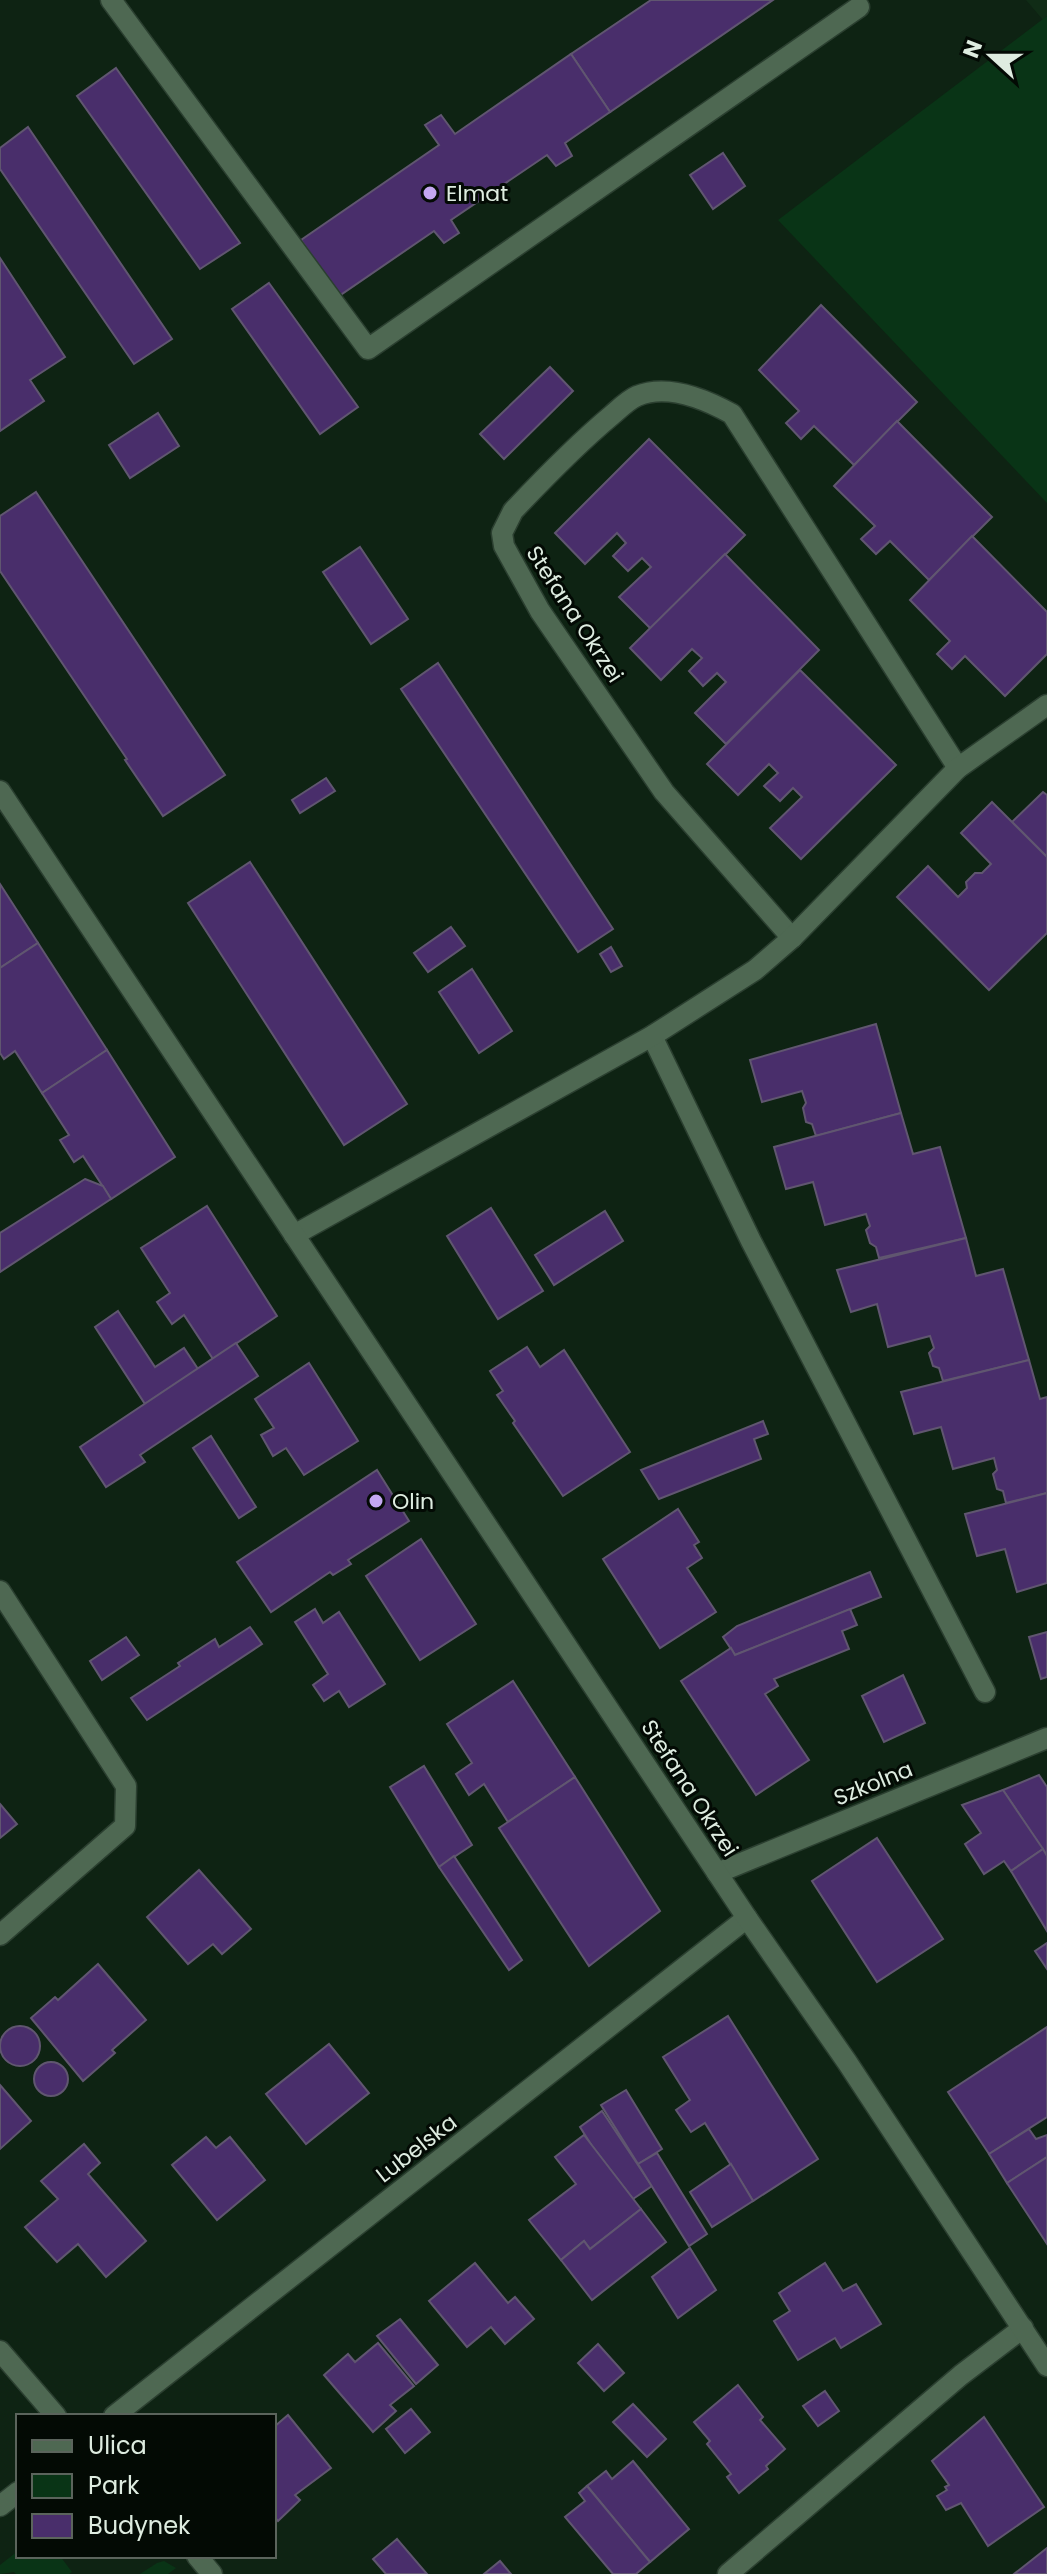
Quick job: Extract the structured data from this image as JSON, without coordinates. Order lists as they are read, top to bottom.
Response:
{
  "streets": {
    "street": ["Stefana Okrzei", "Szkolna", "Lubelska"]
  },
  "crossings": [
    ["Stefana Okrzei", "Szkolna"],
    ["Stefana Okrzei", "Lubelska"]
  ],
  "places": ["Elmat", "Olin"],
  "legend": ["Ulica", "Park", "Budynek"],
  "north": "left"
}
